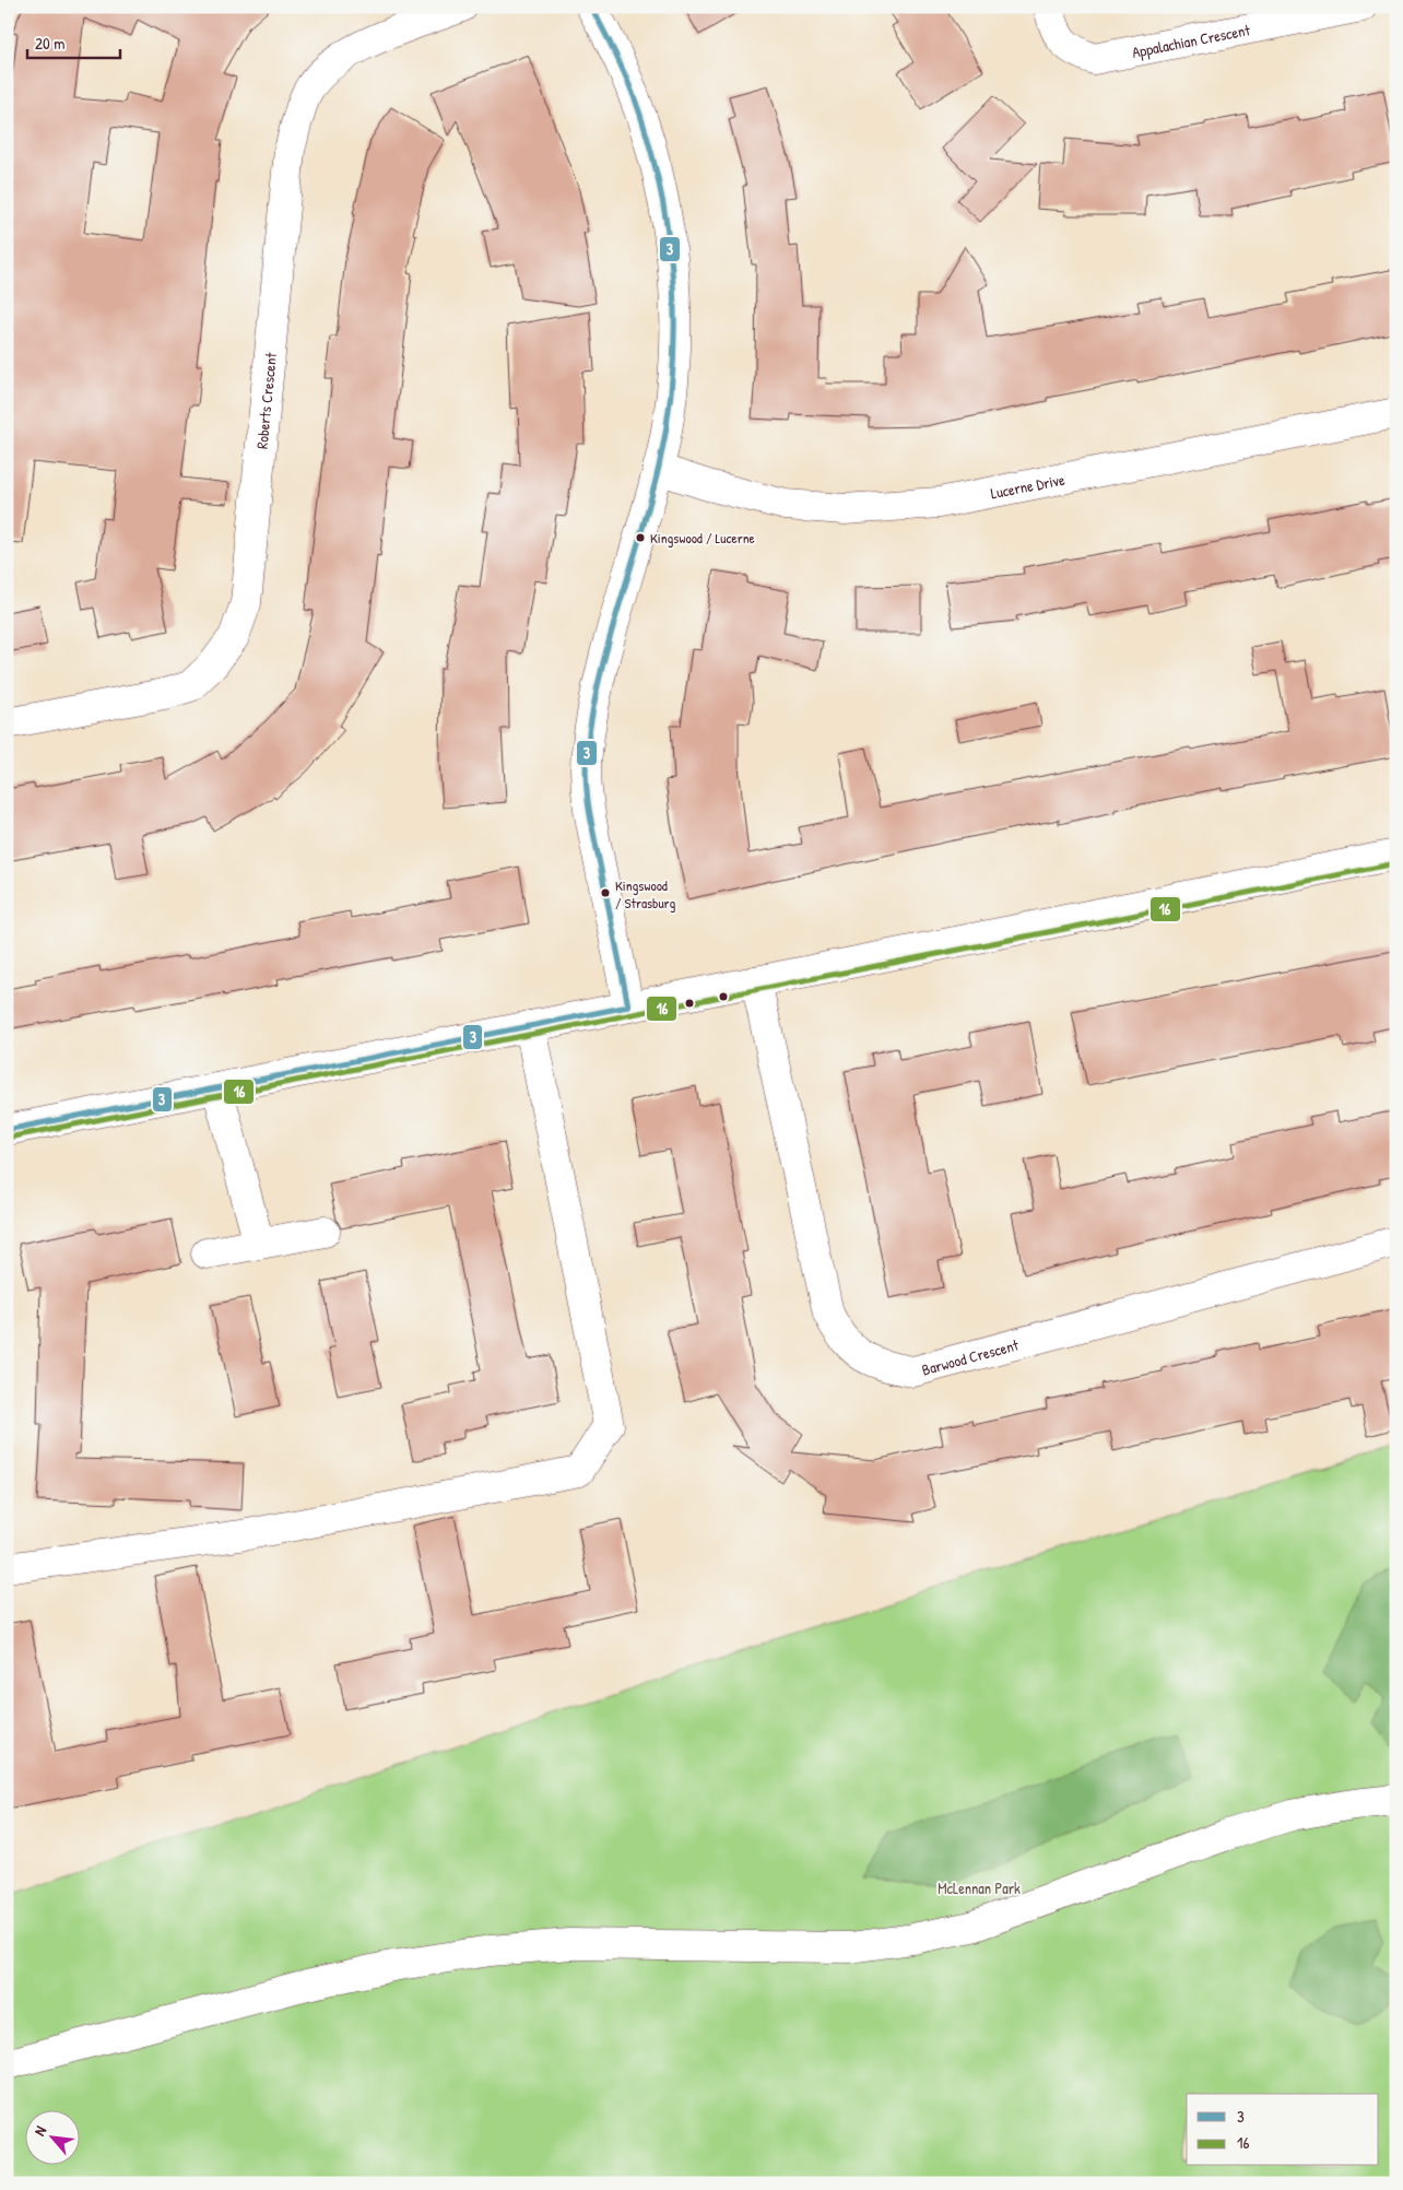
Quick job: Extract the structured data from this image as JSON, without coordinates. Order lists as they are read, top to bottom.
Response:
{
  "streets": {
    "street": [
      "Appalachian Crescent",
      "Roberts Crescent",
      "Lucerne Drive",
      "Barwood Crescent"
    ]
  },
  "parks": ["McLennan Park"],
  "places": ["Kingswood / Lucerne", "Kingswood / Strasburg"],
  "lines": ["transit line 3", "transit line 16"],
  "legend": ["3", "16"],
  "scale_bar": "20 m",
  "north": "top left"
}
